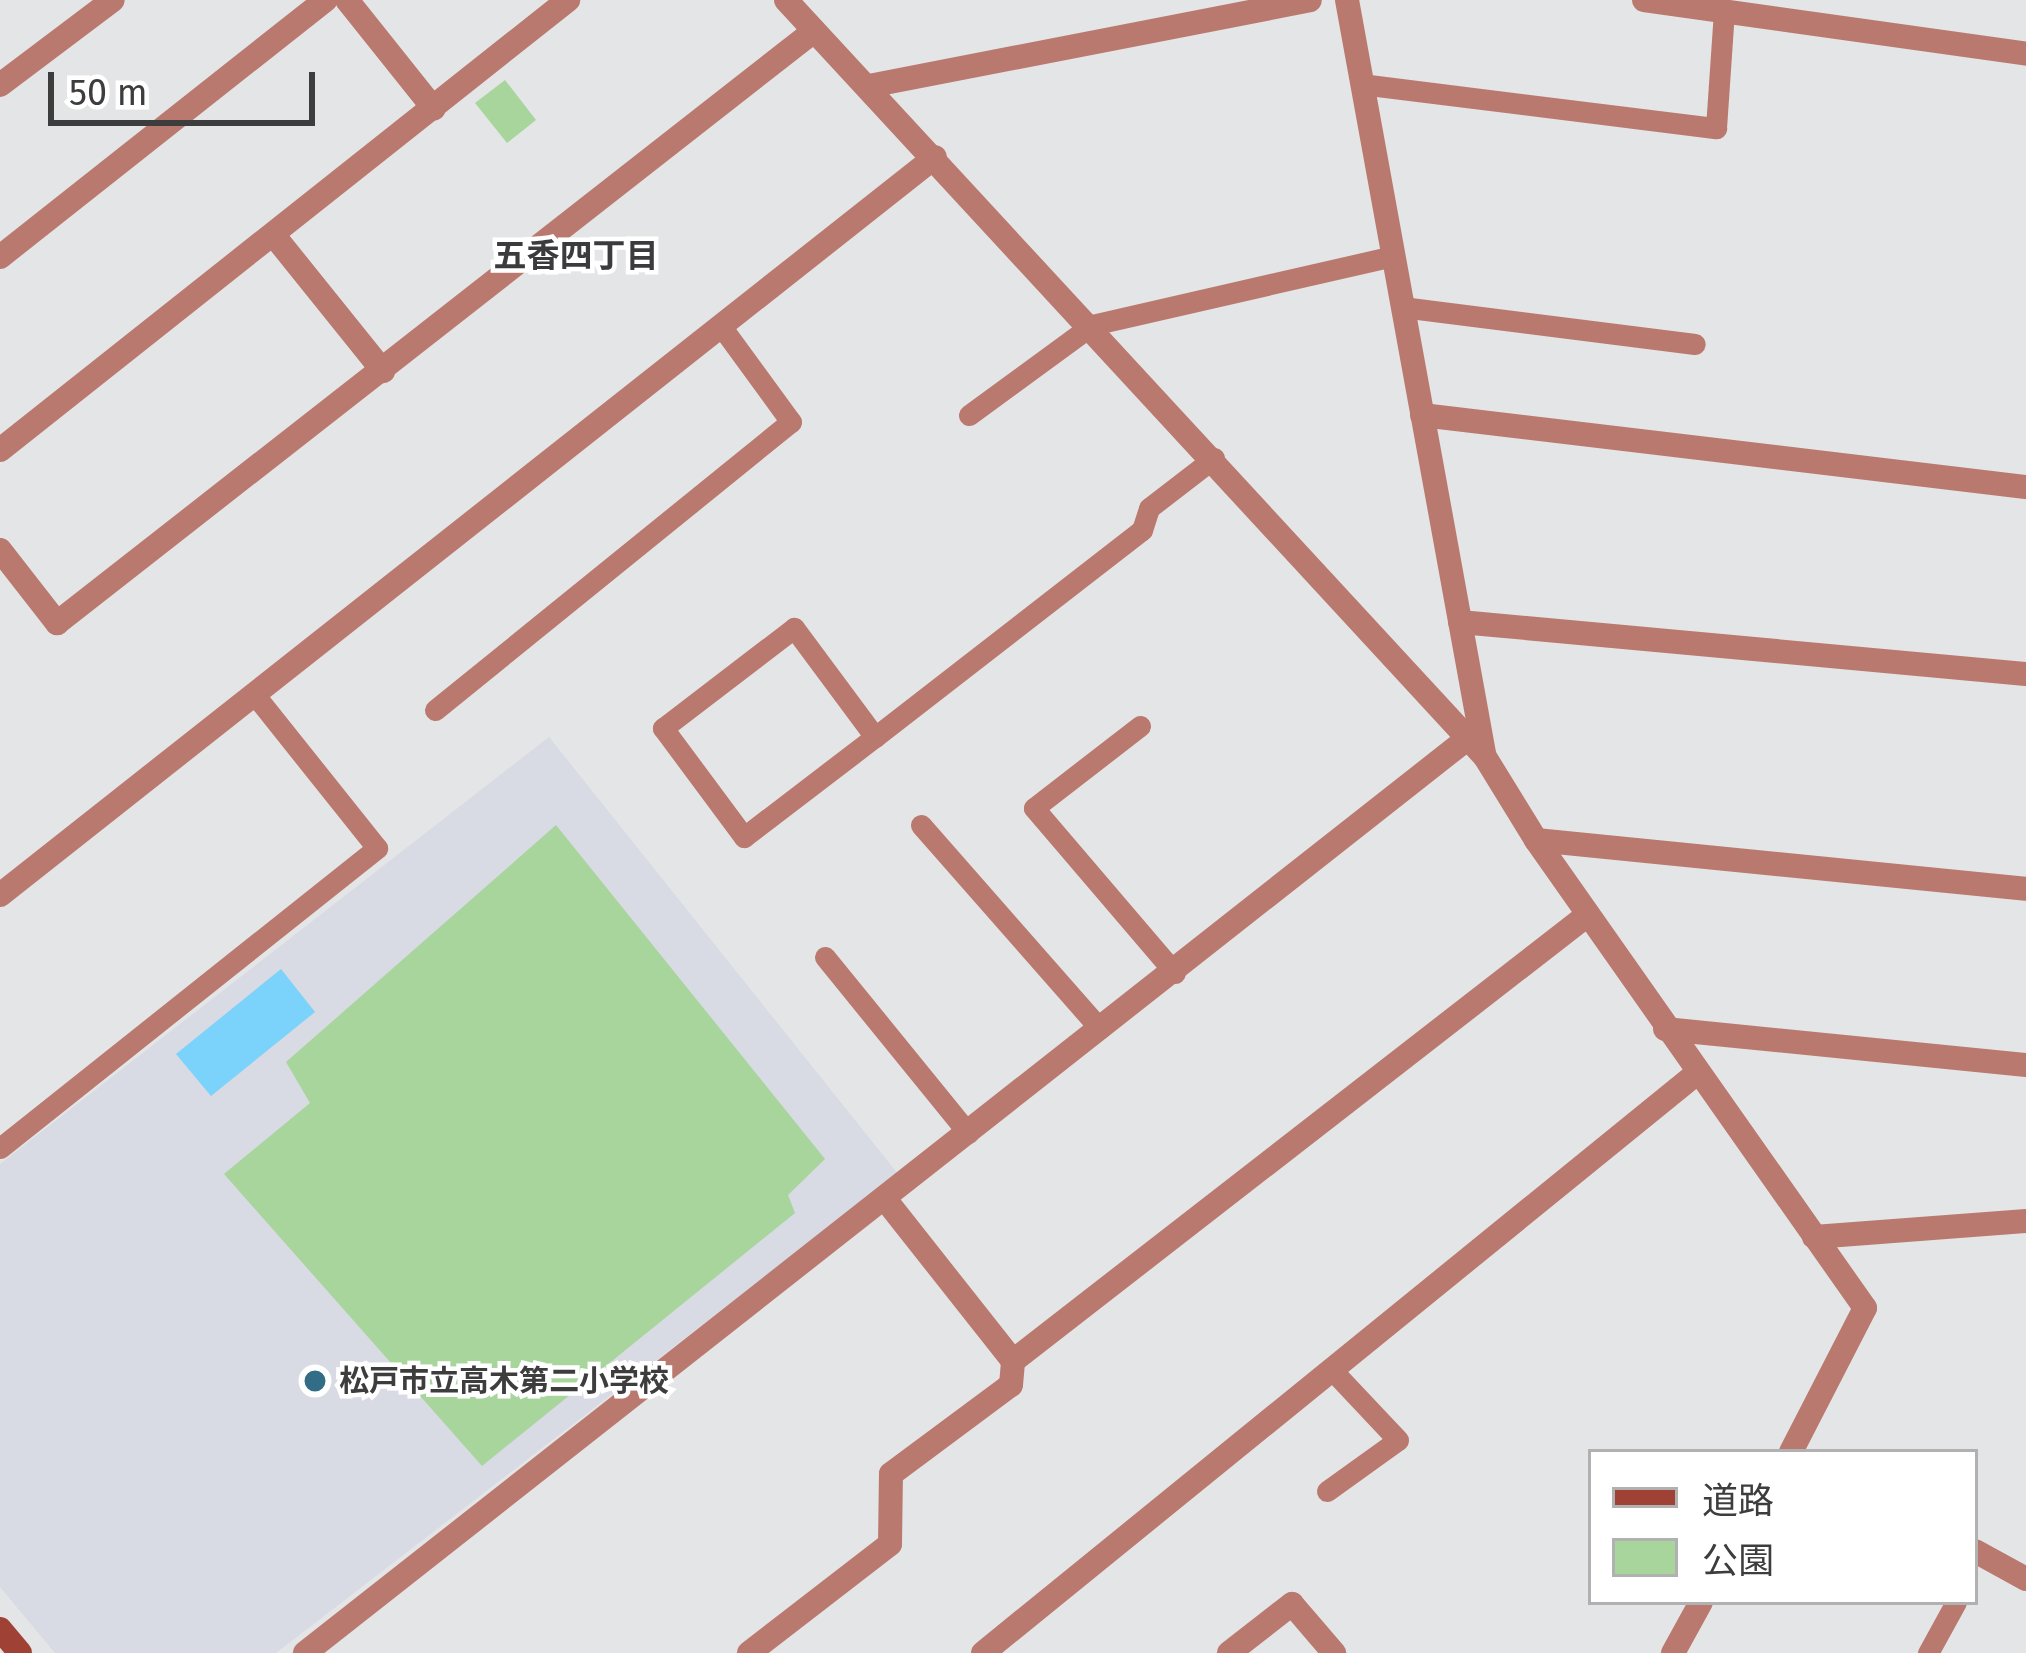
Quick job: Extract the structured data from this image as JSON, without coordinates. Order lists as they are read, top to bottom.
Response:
{
  "districts": ["五香四丁目"],
  "places": ["松戸市立高木第二小学校"],
  "legend": ["道路", "公園"],
  "scale_bar": "50 m"
}
